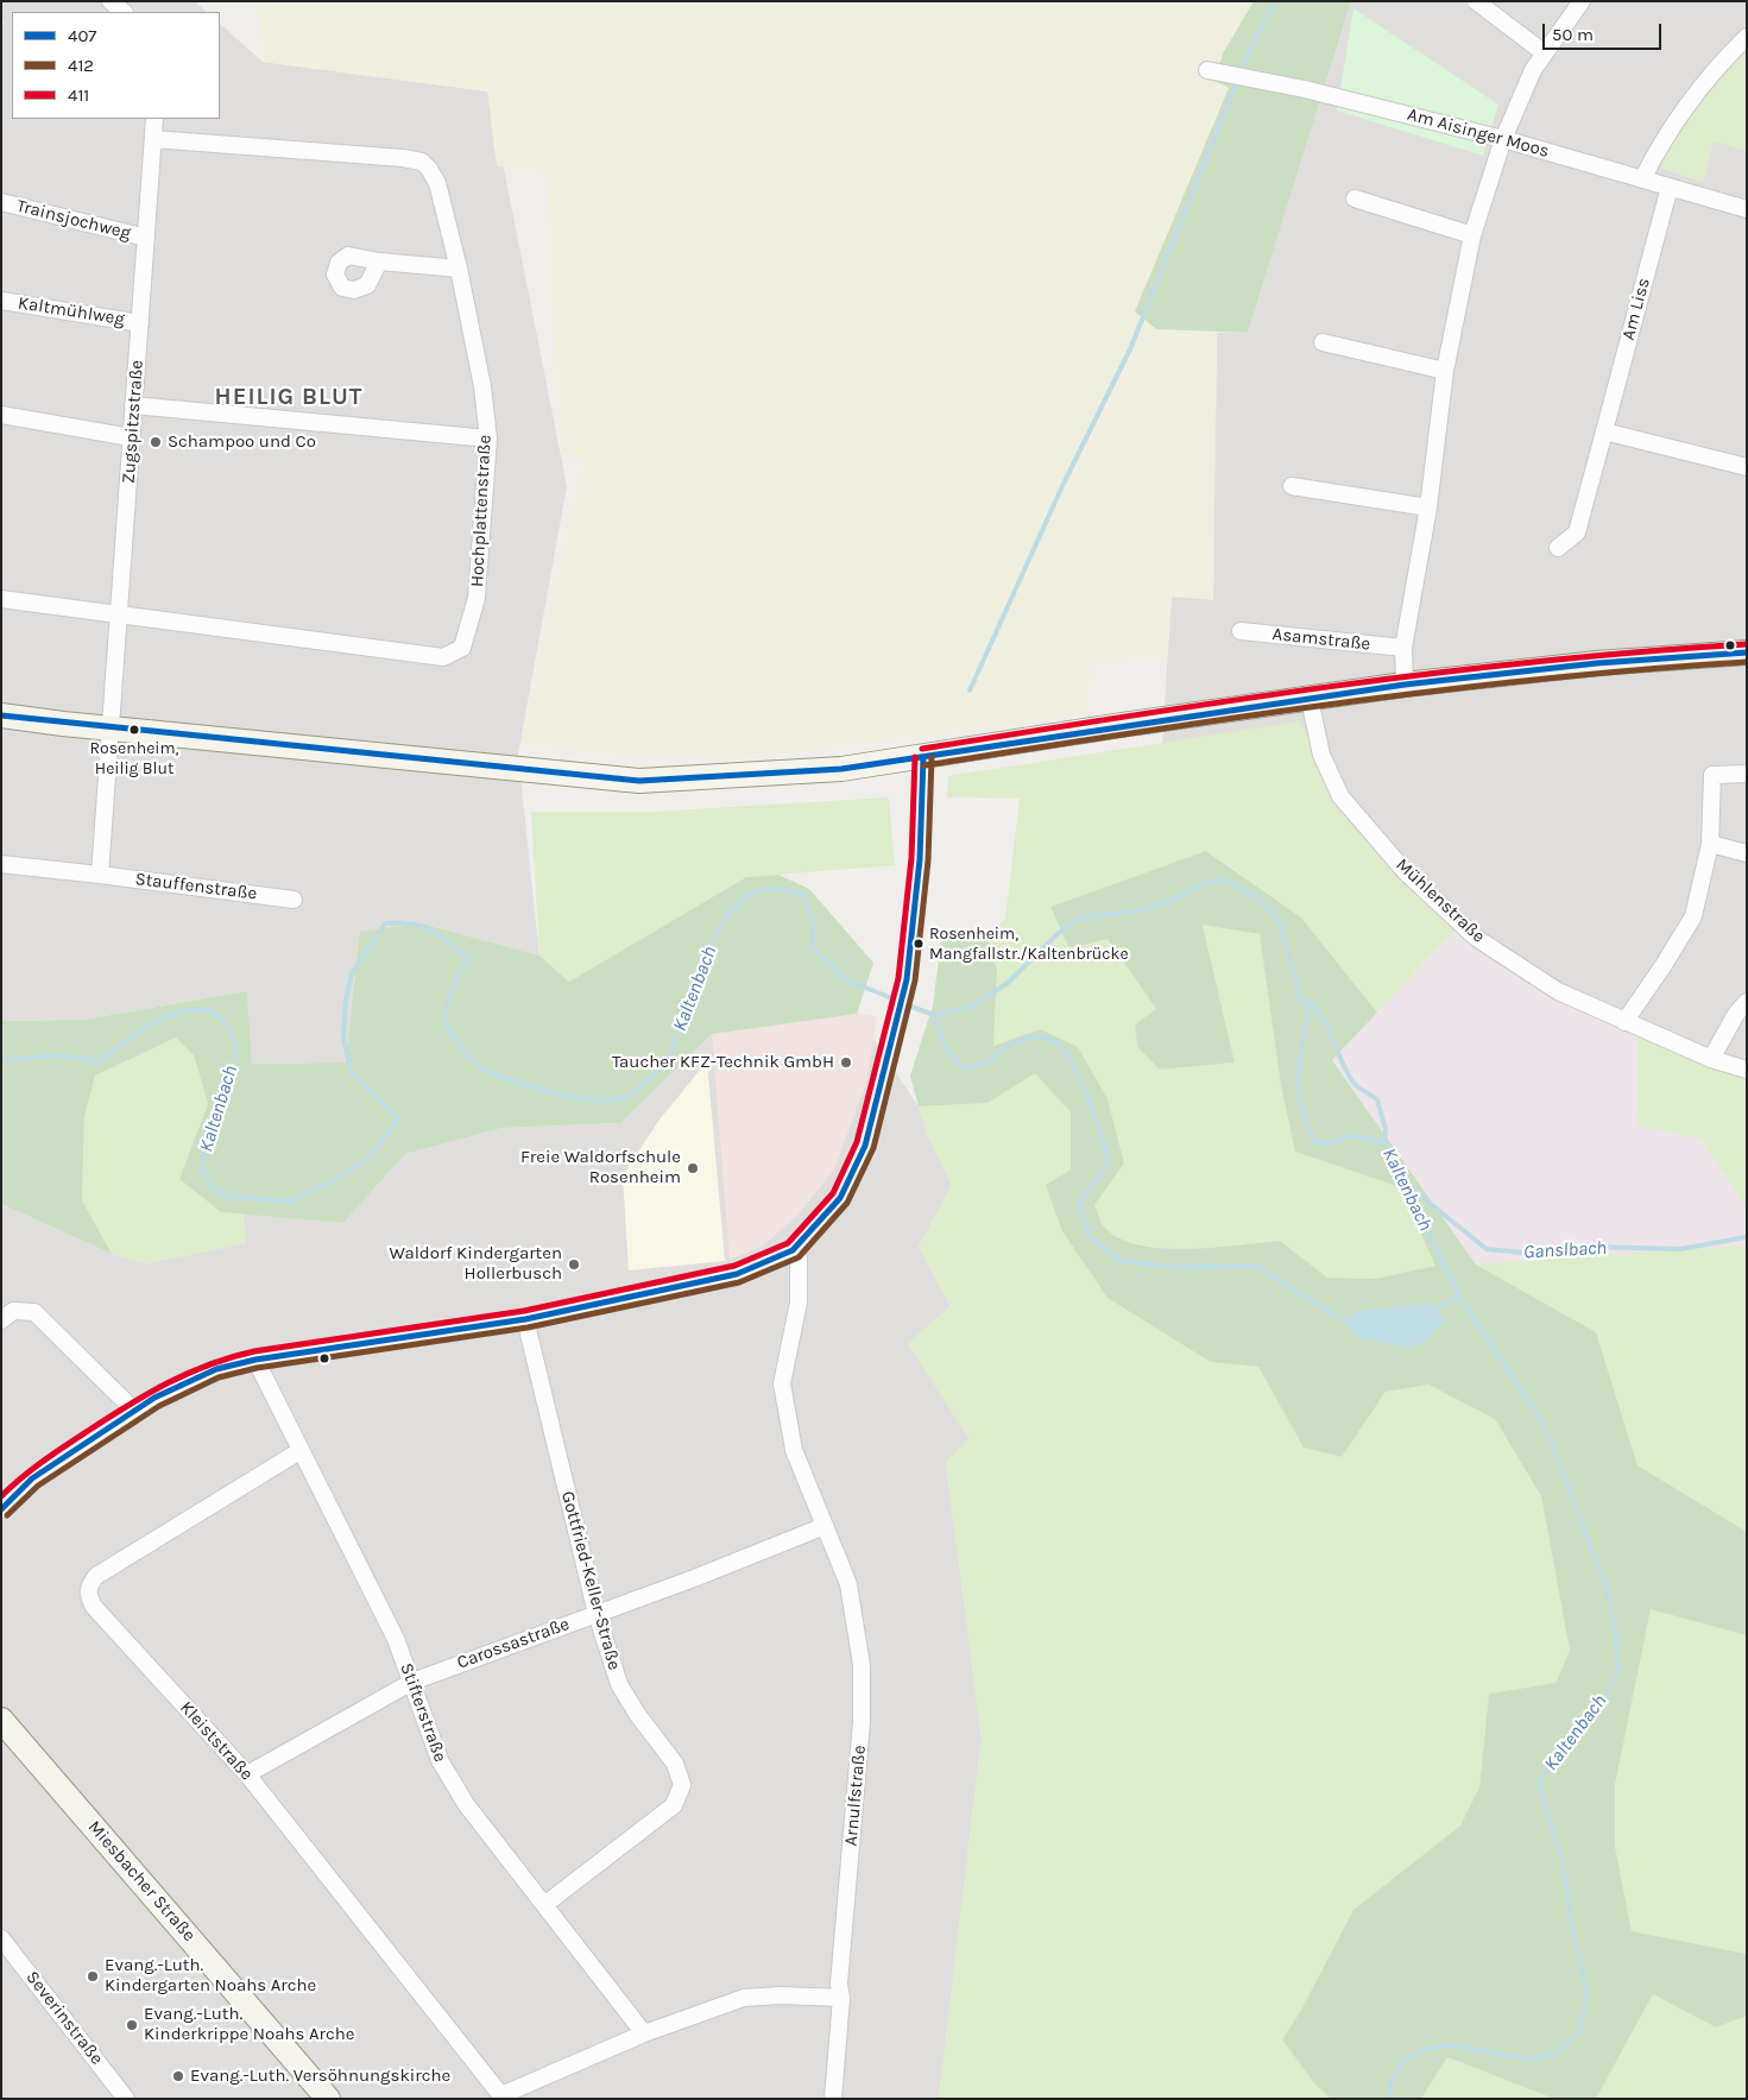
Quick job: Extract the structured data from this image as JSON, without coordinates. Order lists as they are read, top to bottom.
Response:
{
  "streets": {
    "main road": ["Miesbacher Straße"],
    "street": [
      "Am Aisinger Moos",
      "Trainsjochweg",
      "Am Liss",
      "Kaltmühlweg",
      "Zugspitzstraße",
      "Hochplattenstraße",
      "Asamstraße",
      "Stauffenstraße",
      "Mühlenstraße",
      "Gottfried-Keller-Straße",
      "Carossastraße",
      "Stifterstraße",
      "Kleiststraße",
      "Arnulfstraße",
      "Severinstraße"
    ]
  },
  "crossings": [
    ["Am Aisinger Moos", "Am Liss"],
    ["Trainsjochweg", "Zugspitzstraße"],
    ["Kaltmühlweg", "Zugspitzstraße"],
    ["Zugspitzstraße", "Hochplattenstraße"],
    ["Gottfried-Keller-Straße", "Carossastraße"],
    ["Gottfried-Keller-Straße", "Stifterstraße"],
    ["Carossastraße", "Stifterstraße"],
    ["Carossastraße", "Kleiststraße"],
    ["Carossastraße", "Arnulfstraße"],
    ["Stifterstraße", "Kleiststraße"]
  ],
  "districts": ["HEILIG BLUT"],
  "water": ["Kaltenbach", "Ganslbach"],
  "places": [
    "Schampoo und Co",
    "Rosenheim, Heilig Blut",
    "Rosenheim, Mangfallstr./Kaltenbrücke",
    "Taucher KFZ-Technik GmbH",
    "Freie Waldorfschule Rosenheim",
    "Waldorf Kindergarten Hollerbusch",
    "Evang.-Luth. Kindergarten Noahs Arche",
    "Evang.-Luth. Kinderkrippe Noahs Arche",
    "Evang.-Luth. Versöhnungskirche"
  ],
  "lines": ["transit line 411", "transit line 407", "transit line 412"],
  "legend": ["407", "412", "411"],
  "scale_bar": "50 m"
}
